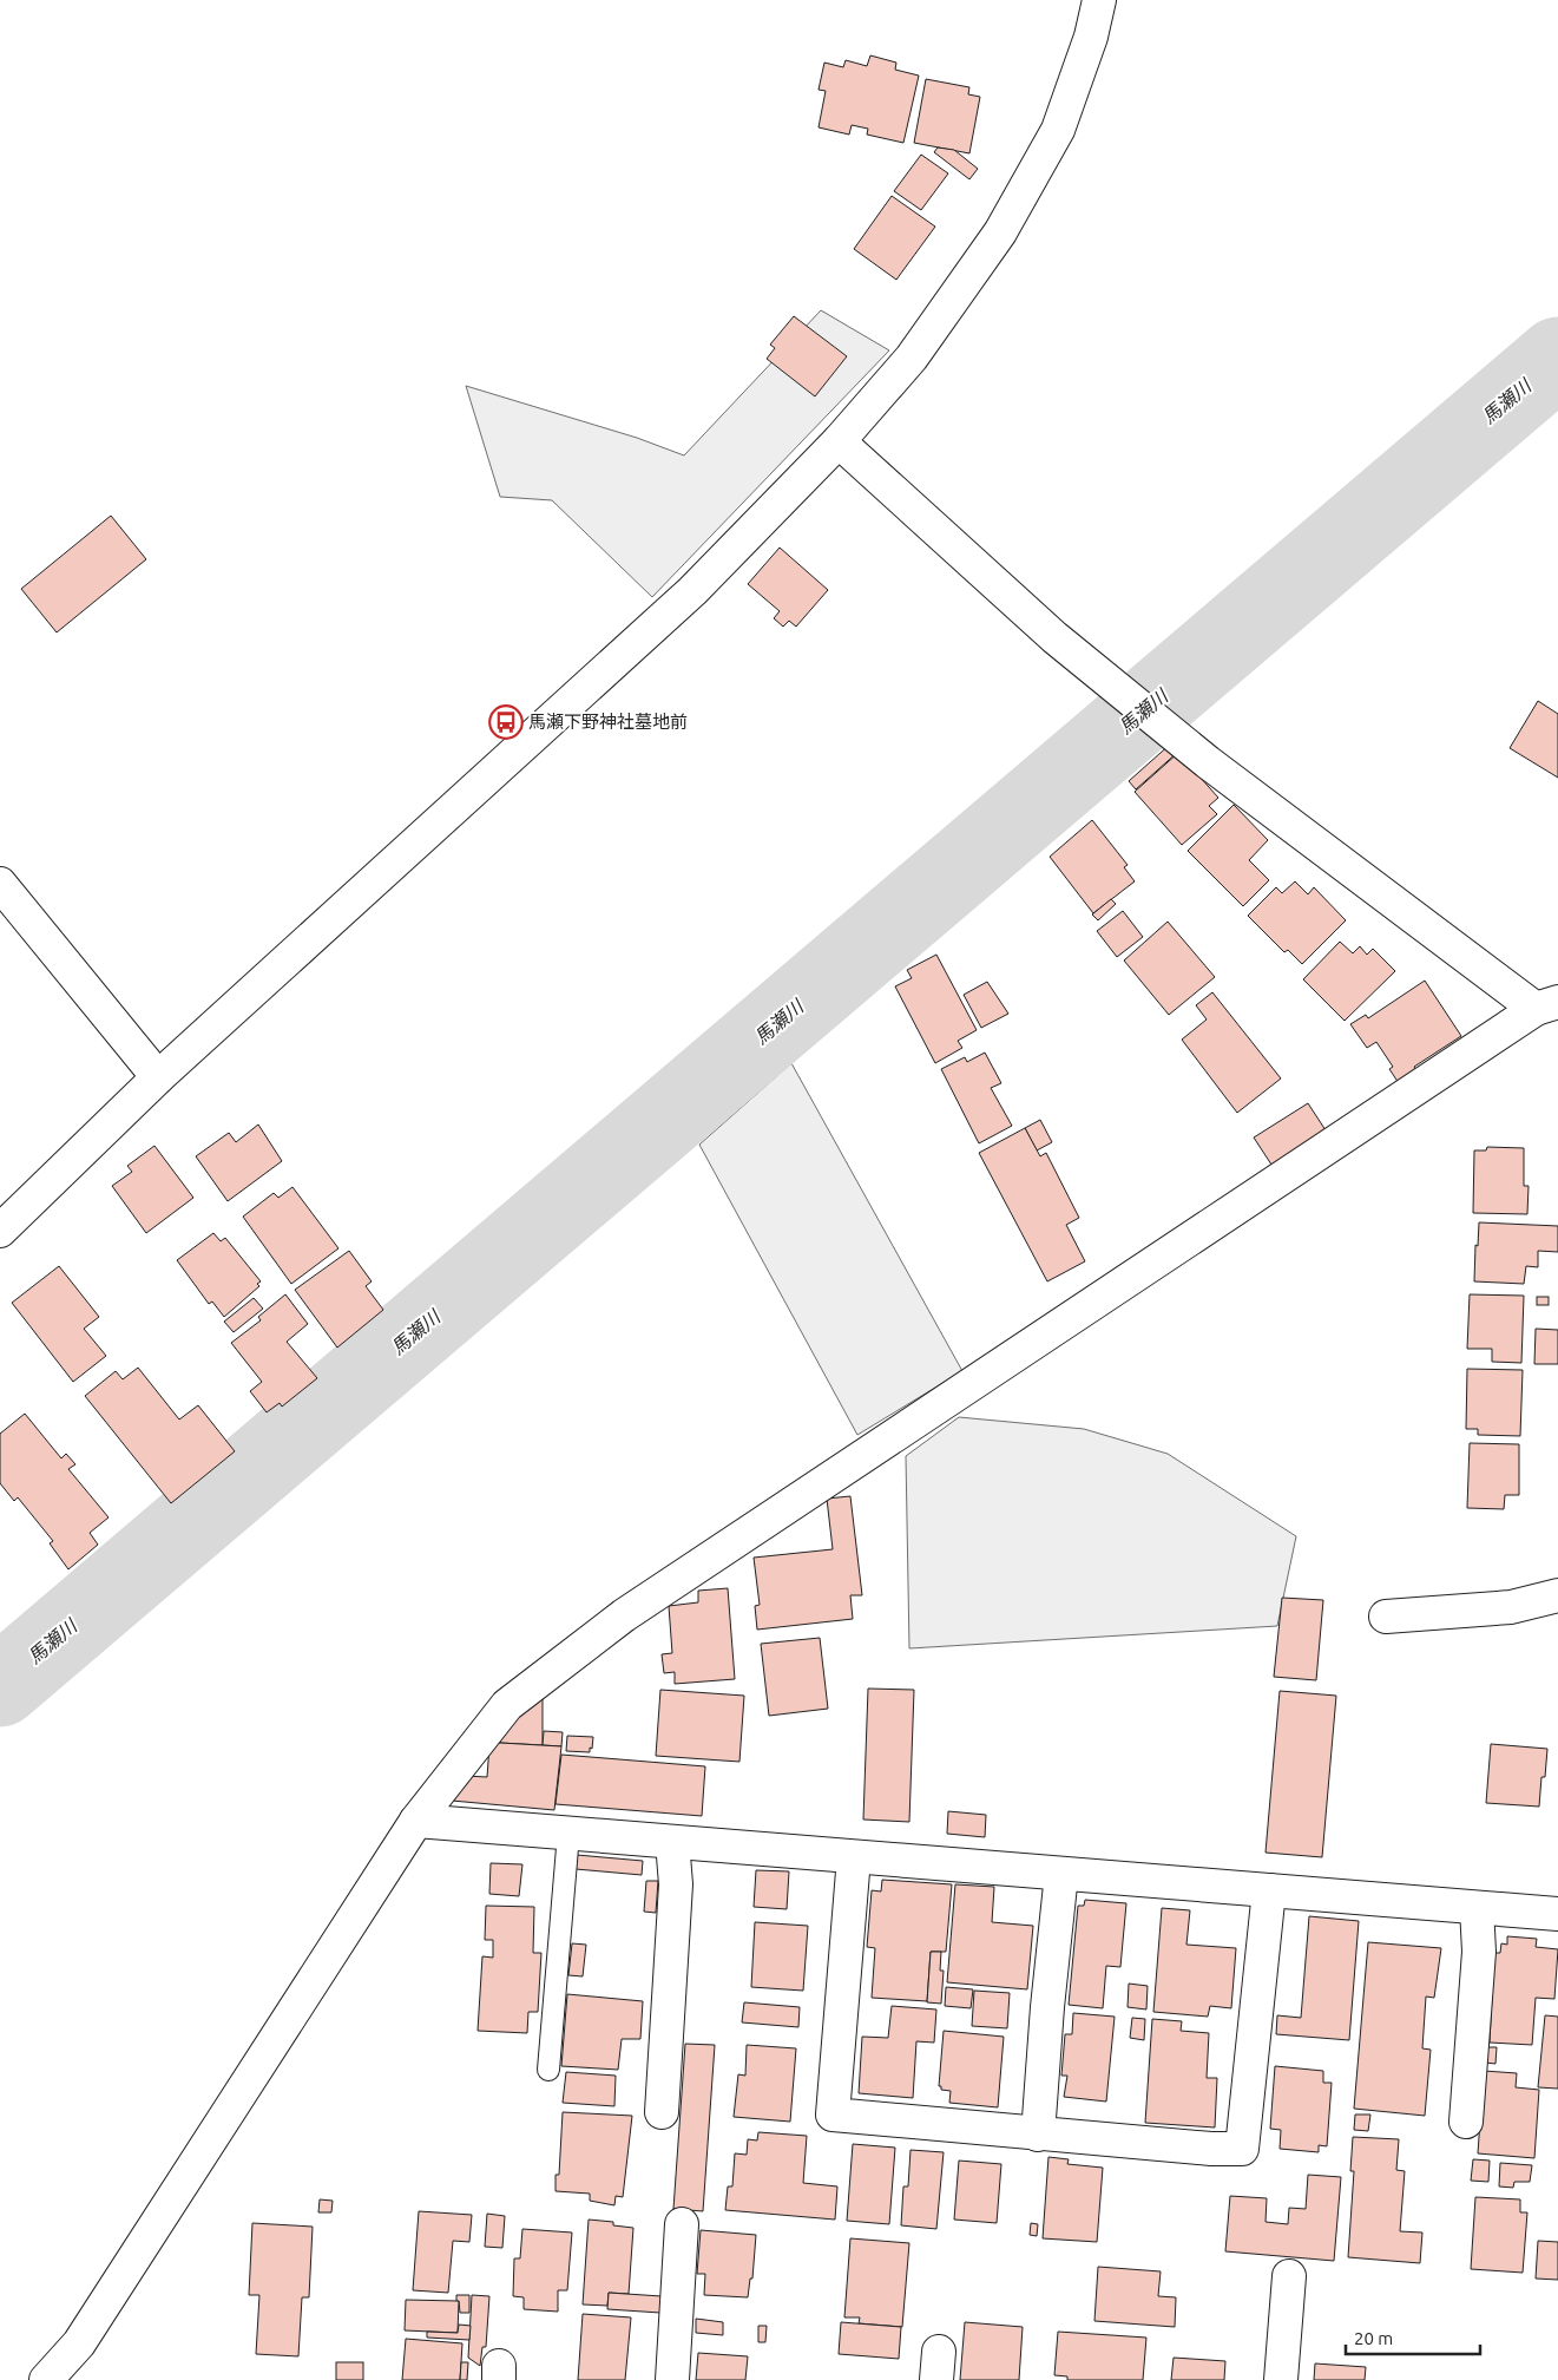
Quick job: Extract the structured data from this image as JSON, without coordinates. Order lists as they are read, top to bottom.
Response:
{
  "water": ["馬瀬川"],
  "places": {
    "bus stop": ["馬瀬下野神社墓地前"]
  },
  "scale_bar": "20 m"
}
